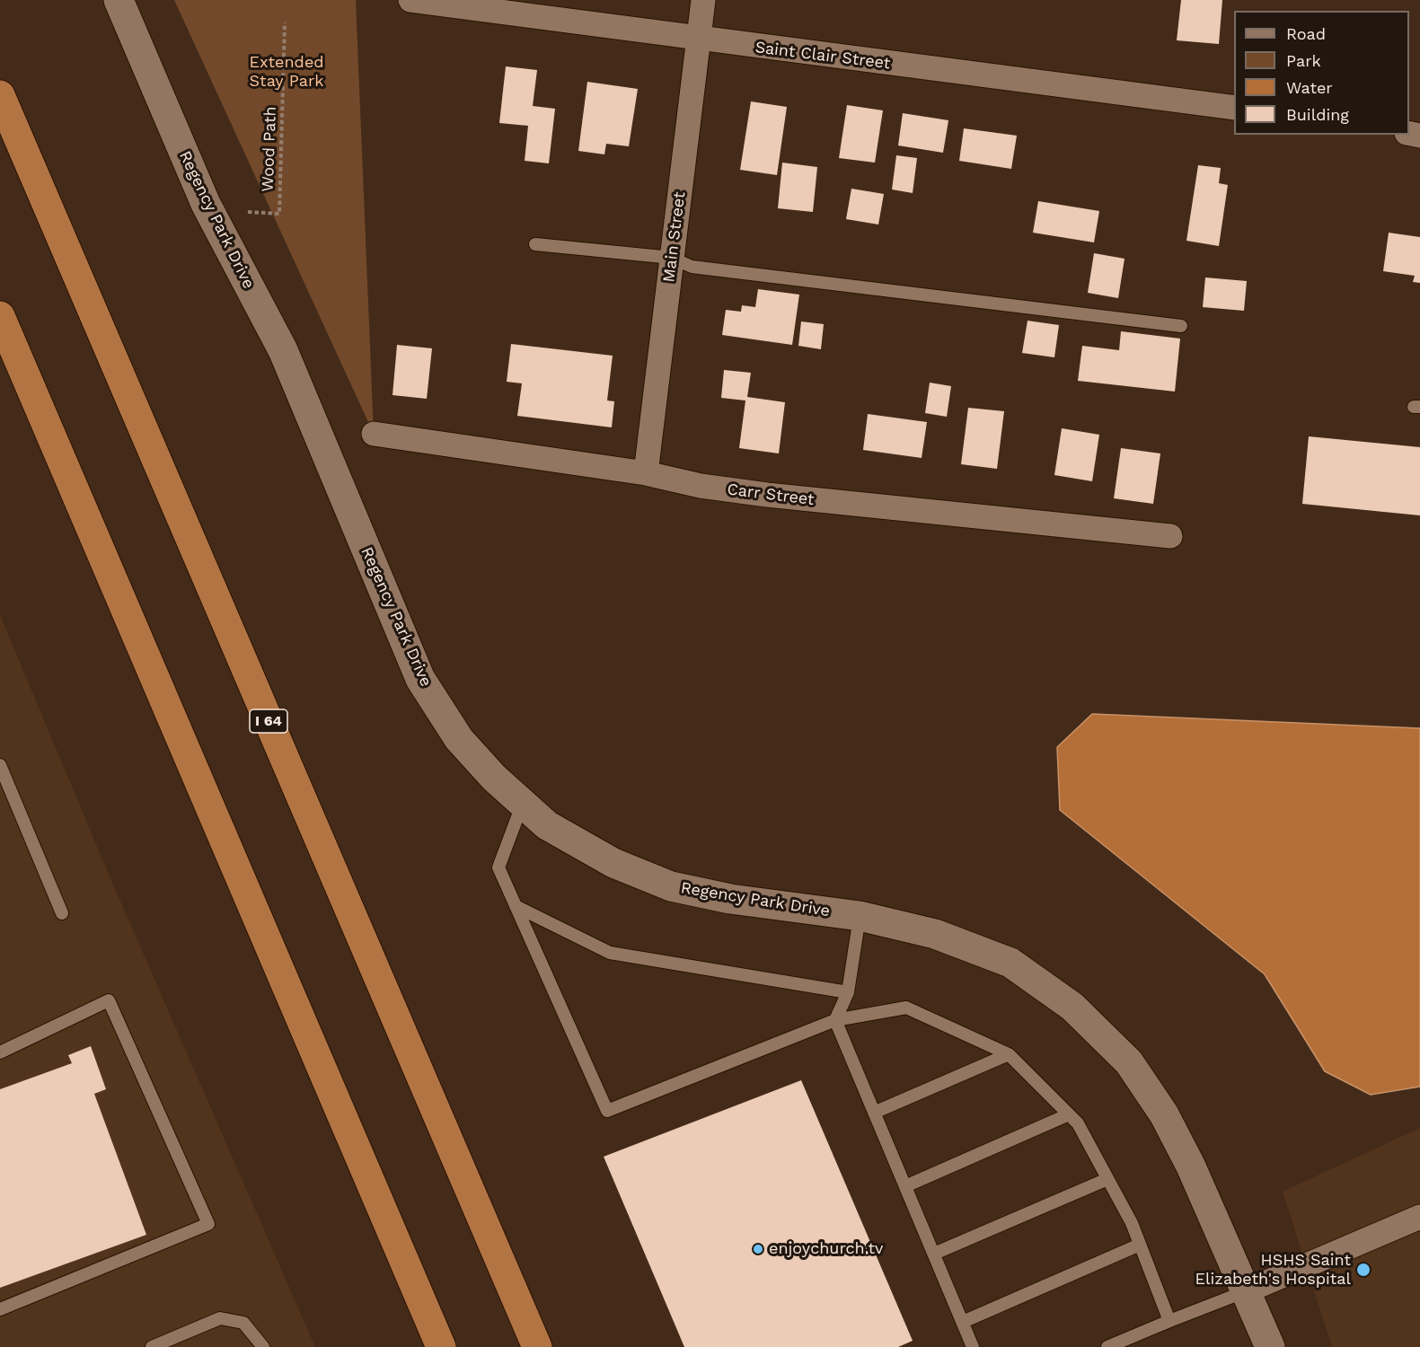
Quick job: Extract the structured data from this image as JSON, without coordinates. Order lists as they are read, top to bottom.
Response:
{
  "streets": {
    "highway": ["I 64"],
    "street": [
      "Saint Clair Street",
      "Regency Park Drive",
      "Main Street",
      "Carr Street"
    ],
    "path": ["Wood Path"]
  },
  "crossings": [
    ["Saint Clair Street", "Main Street"],
    ["Main Street", "Carr Street"]
  ],
  "parks": ["Extended Stay Park"],
  "places": ["enjoychurch.tv", "HSHS Saint Elizabeth's Hospital"],
  "legend": [
    "Road",
    "Park",
    "Water",
    "Building"
  ]
}
